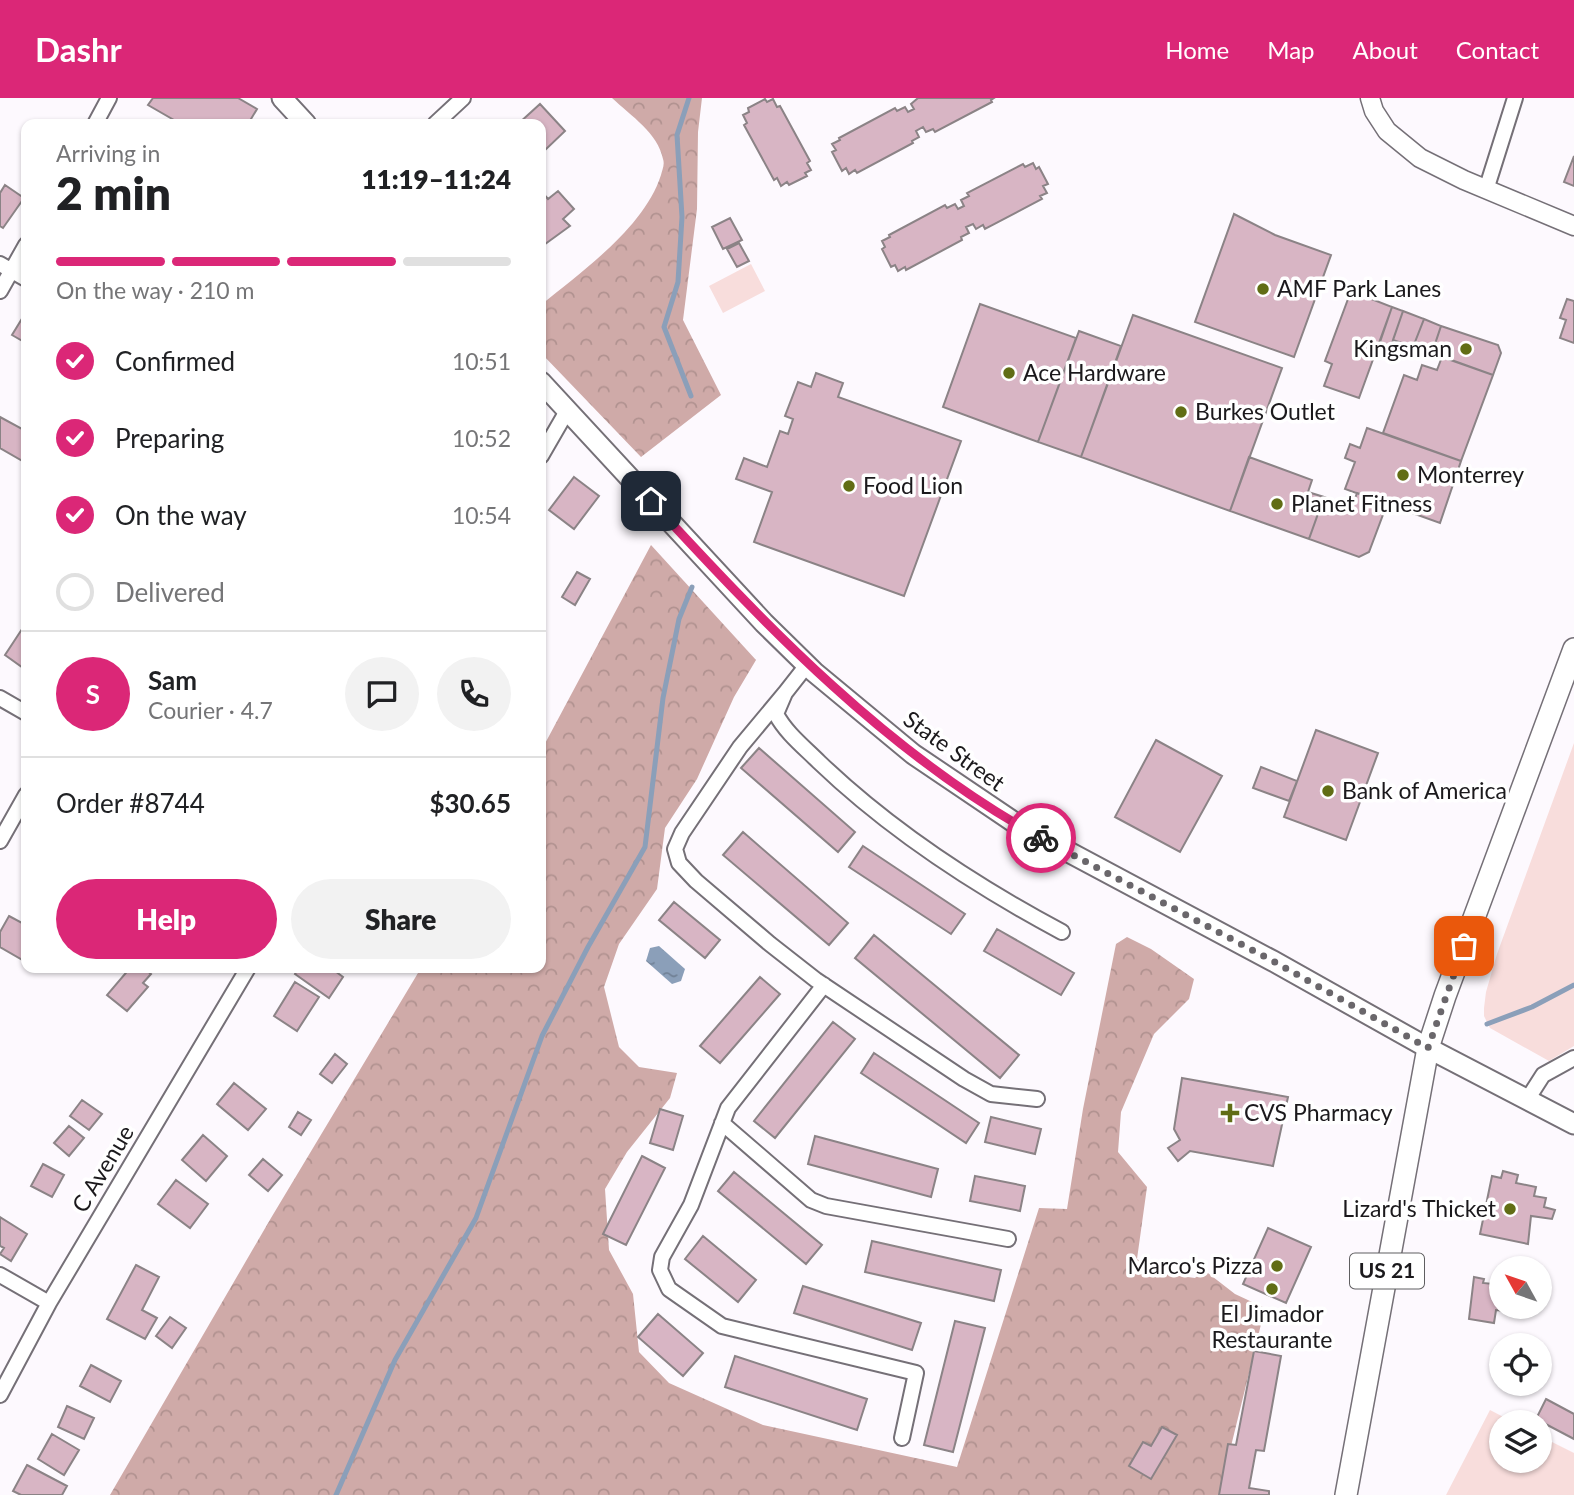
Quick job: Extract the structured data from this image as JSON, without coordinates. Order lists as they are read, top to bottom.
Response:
{
  "streets": {
    "main road": ["State Street", "US 21"],
    "street": ["C Avenue"]
  },
  "crossings": [
    ["State Street", "US 21"]
  ],
  "places": {
    "other": [
      "AMF Park Lanes",
      "Kingsman",
      "Ace Hardware",
      "Burkes Outlet",
      "Monterrey",
      "Food Lion",
      "Planet Fitness",
      "Bank of America",
      "Lizard's Thicket",
      "Marco's Pizza",
      "El Jimador Restaurante"
    ],
    "health": ["CVS Pharmacy"]
  },
  "north": "top left",
  "page": {
    "header": "Dashr",
    "nav": [
      "Home",
      "Map",
      "About",
      "Contact"
    ],
    "heading": ["2 min", "Arriving in", "11:19–11:24"],
    "panel": [
      "Sam",
      "Courier · 4.7",
      "Order #8744",
      "$30.65"
    ],
    "bar": "On the way · 210 m",
    "list": [
      ["Confirmed", "10:51"],
      ["Preparing", "10:52"],
      ["On the way", "10:54"],
      "Delivered"
    ],
    "round": "S",
    "buttons": ["Help", "Share"]
  }
}
